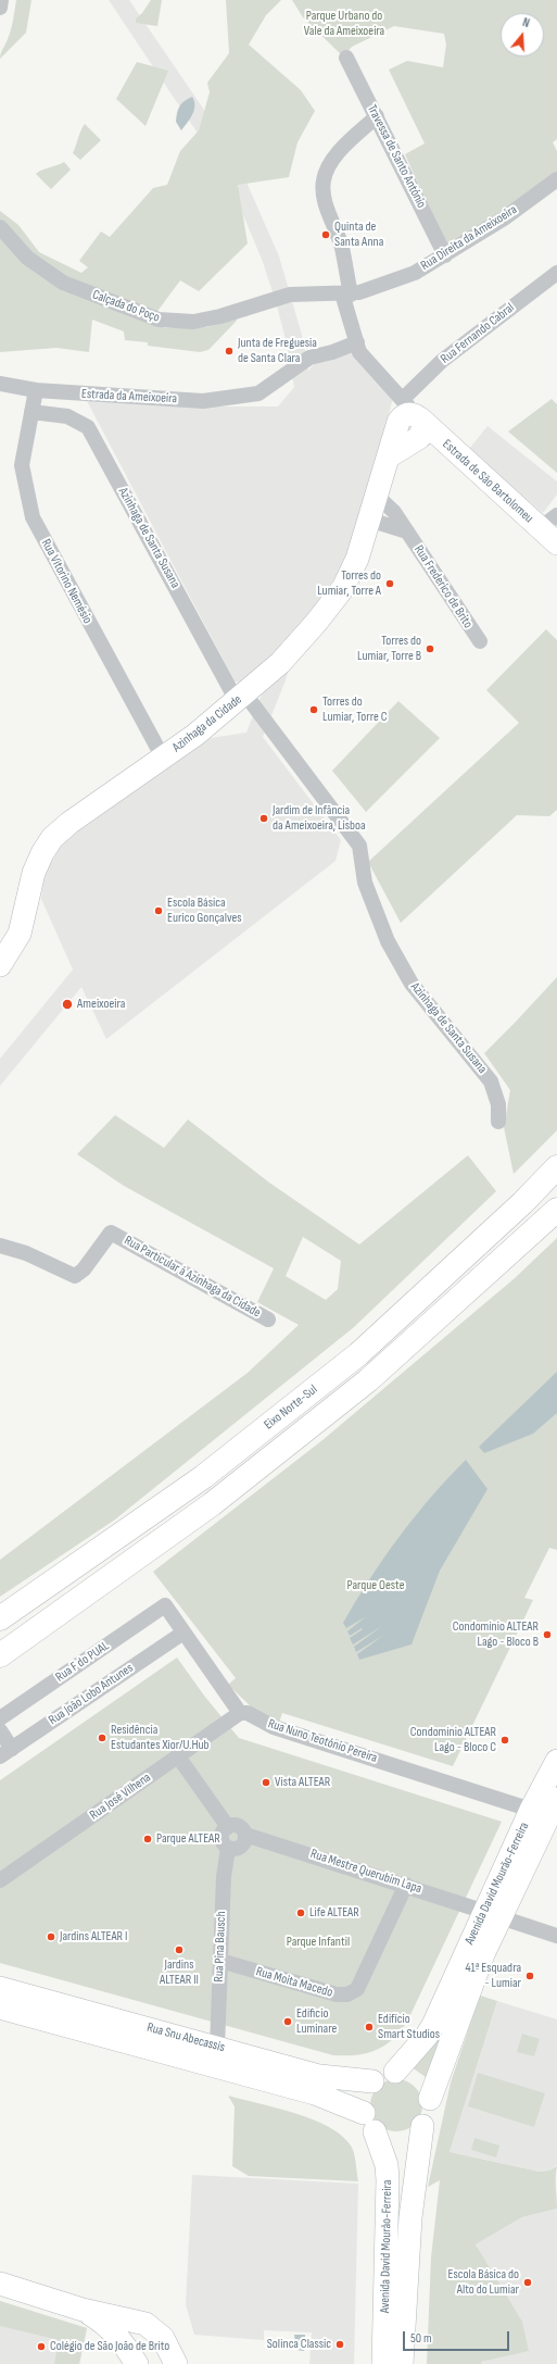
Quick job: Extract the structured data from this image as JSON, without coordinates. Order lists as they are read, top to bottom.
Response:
{
  "streets": {
    "highway": ["Eixo Norte-Sul"],
    "street": [
      "Travessa de Santo António",
      "Rua Direita da Ameixoeira",
      "Calçada do Poço",
      "Rua Fernando Cabral",
      "Estrada da Ameixoeira",
      "Estrada de São Bartolomeu",
      "Azinhaga de Santa Susana",
      "Rua Vitorino Nemésio",
      "Rua Frederico de Brito",
      "Azinhaga da Cidade",
      "Rua Particular à Azinhaga da Cidade",
      "Rua F do PUAL",
      "Rua João Lobo Antunes",
      "Rua Nuno Teotónio Pereira",
      "Rua José Vilhena",
      "Rua Mestre Querubim Lapa",
      "Avenida David Mourão-Ferreira",
      "Rua Pina Bausch",
      "Rua Moita Macedo",
      "Rua Snu Abecassis"
    ]
  },
  "crossings": [
    ["Travessa de Santo António", "Rua Direita da Ameixoeira"],
    ["Rua Direita da Ameixoeira", "Calçada do Poço"],
    ["Rua Fernando Cabral", "Estrada de São Bartolomeu"],
    ["Rua Fernando Cabral", "Azinhaga da Cidade"],
    ["Estrada da Ameixoeira", "Estrada de São Bartolomeu"],
    ["Estrada da Ameixoeira", "Rua Vitorino Nemésio"],
    ["Estrada de São Bartolomeu", "Azinhaga da Cidade"],
    ["Azinhaga de Santa Susana", "Rua Vitorino Nemésio"],
    ["Azinhaga de Santa Susana", "Azinhaga da Cidade"],
    ["Rua Vitorino Nemésio", "Azinhaga da Cidade"],
    ["Rua Frederico de Brito", "Azinhaga da Cidade"],
    ["Rua F do PUAL", "Rua João Lobo Antunes"],
    ["Rua Nuno Teotónio Pereira", "Rua José Vilhena"],
    ["Rua Nuno Teotónio Pereira", "Avenida David Mourão-Ferreira"],
    ["Rua Mestre Querubim Lapa", "Avenida David Mourão-Ferreira"],
    ["Rua Mestre Querubim Lapa", "Rua Pina Bausch"],
    ["Rua Mestre Querubim Lapa", "Rua Moita Macedo"],
    ["Avenida David Mourão-Ferreira", "Rua Snu Abecassis"],
    ["Rua Pina Bausch", "Rua Moita Macedo"],
    ["Rua Pina Bausch", "Rua Snu Abecassis"]
  ],
  "parks": ["Parque Urbano do Vale da Ameixoeira", "Parque Oeste", "Parque Infantil"],
  "places": [
    "Quinta de Santa Anna",
    "Junta de Freguesia de Santa Clara",
    "Torres do Lumiar, Torre A",
    "Torres do Lumiar, Torre B",
    "Torres do Lumiar, Torre C",
    "Jardim de Infância da Ameixoeira, Lisboa",
    "Escola Básica Eurico Gonçalves",
    "Ameixoeira",
    "Condomínio ALTEAR Lago - Bloco B",
    "Residência Estudantes Xior/U.Hub",
    "Condomínio ALTEAR Lago - Bloco C",
    "Vista ALTEAR",
    "Parque ALTEAR",
    "Life ALTEAR",
    "Jardins ALTEAR I",
    "Jardins ALTEAR II",
    "41ª Esquadra - Lumiar",
    "Edificio Luminare",
    "Edifício Smart Studios",
    "Escola Básica do Alto do Lumiar",
    "Solinca Classic",
    "Colégio de São João de Brito"
  ],
  "scale_bar": "50 m",
  "north": "top"
}
